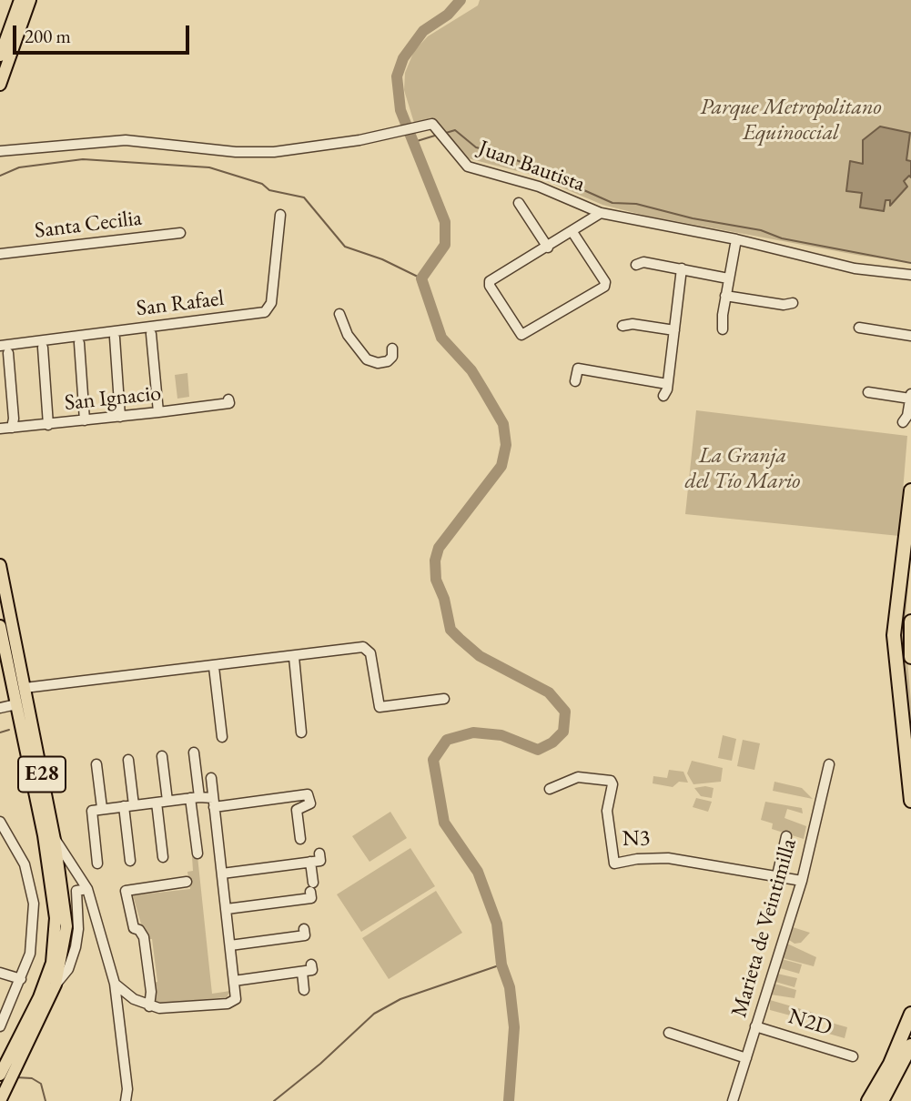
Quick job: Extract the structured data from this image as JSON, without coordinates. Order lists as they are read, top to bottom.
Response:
{
  "streets": {
    "main road": ["E28"],
    "street": [
      "Juan Bautista",
      "Santa Cecilia",
      "San Rafael",
      "San Ignacio",
      "N3",
      "Marieta de Veintimilla",
      "N2D"
    ]
  },
  "crossings": [
    ["N3", "Marieta de Veintimilla"],
    ["Marieta de Veintimilla", "N2D"]
  ],
  "parks": ["Parque Metropolitano Equinoccial", "La Granja del Tío Mario"],
  "scale_bar": "200 m"
}
